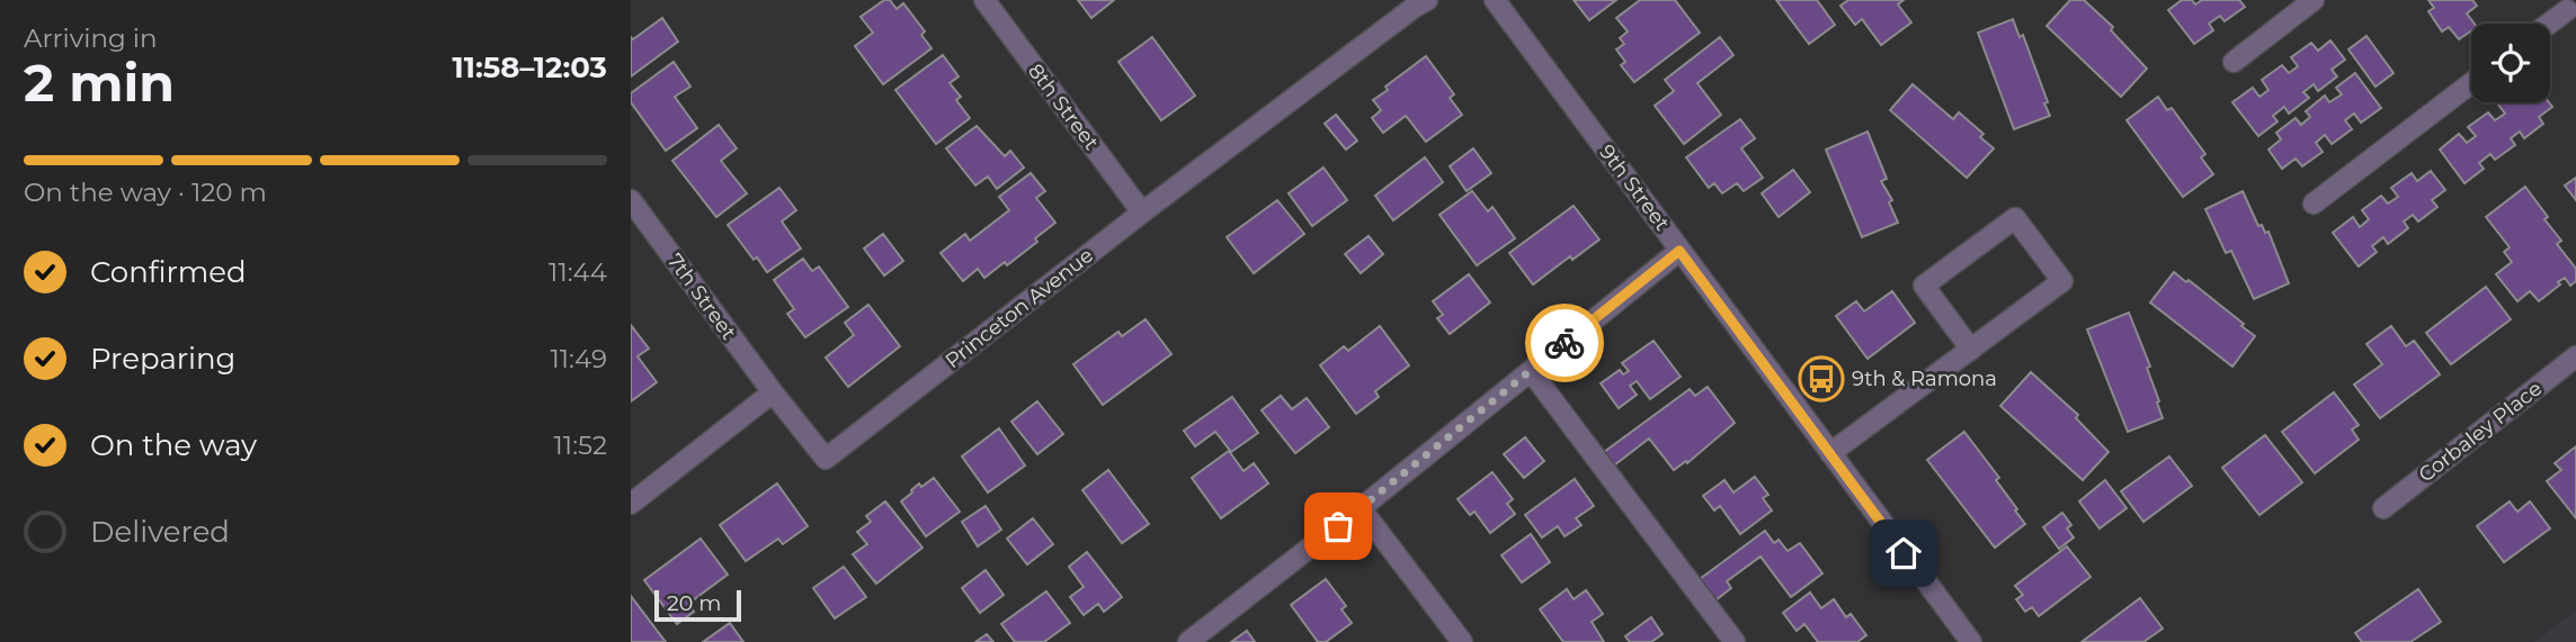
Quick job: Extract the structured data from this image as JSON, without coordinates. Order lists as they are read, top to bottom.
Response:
{
  "streets": {
    "street": [
      "8th Street",
      "9th Street",
      "7th Street",
      "Princeton Avenue",
      "Corbaley Place"
    ]
  },
  "crossings": [
    ["8th Street", "Princeton Avenue"],
    ["7th Street", "Princeton Avenue"]
  ],
  "places": {
    "bus stop": ["9th & Ramona"]
  },
  "scale_bar": "20 m",
  "page": {
    "heading": ["2 min", "Arriving in", "11:58–12:03"],
    "bar": "On the way · 120 m",
    "list": [
      ["Confirmed", "11:44"],
      ["Preparing", "11:49"],
      ["On the way", "11:52"],
      "Delivered"
    ],
    "scale": "20 m"
  }
}
